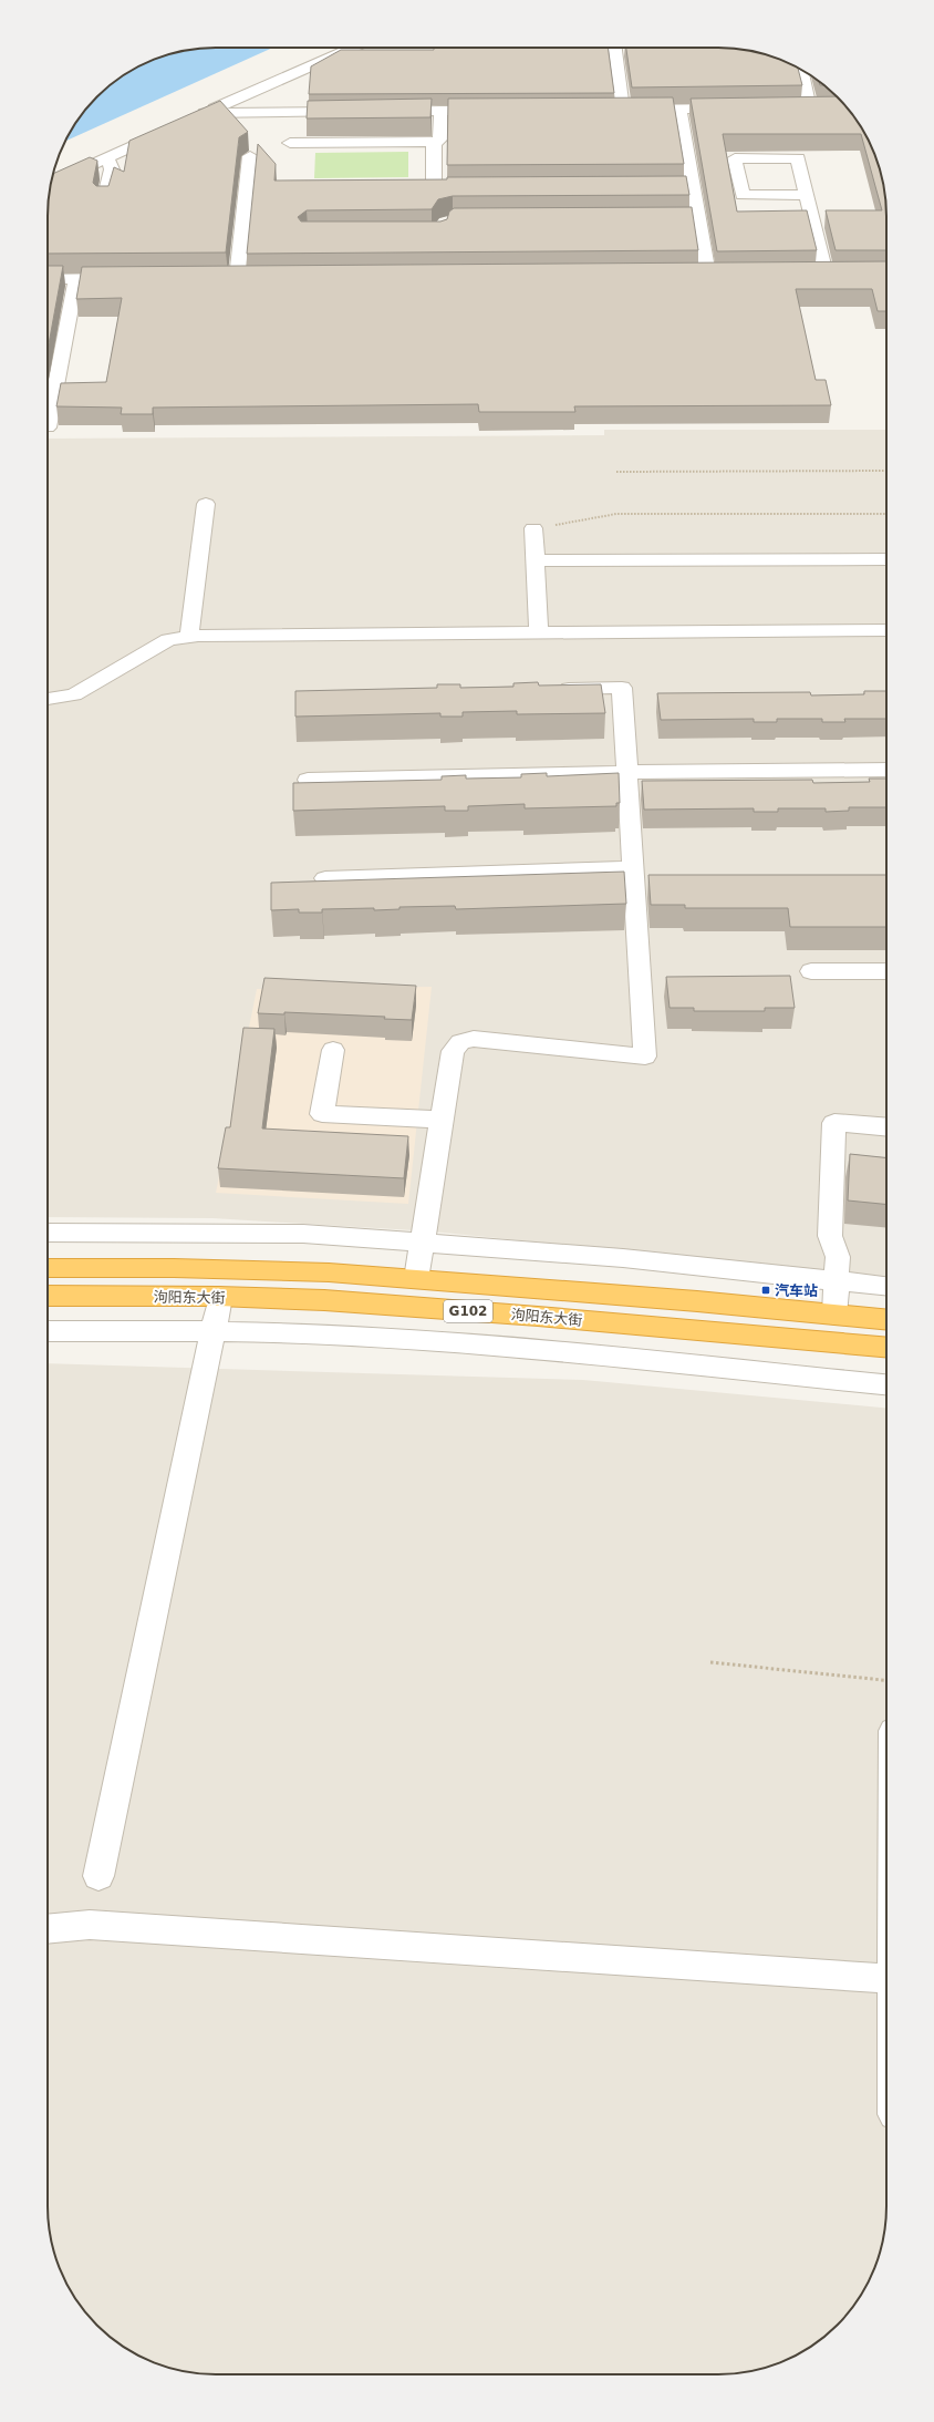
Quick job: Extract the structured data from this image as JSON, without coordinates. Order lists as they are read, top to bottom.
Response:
{
  "streets": {
    "highway": ["泃阳东大街", "G102"]
  },
  "places": {
    "transit": ["汽车站"]
  }
}
